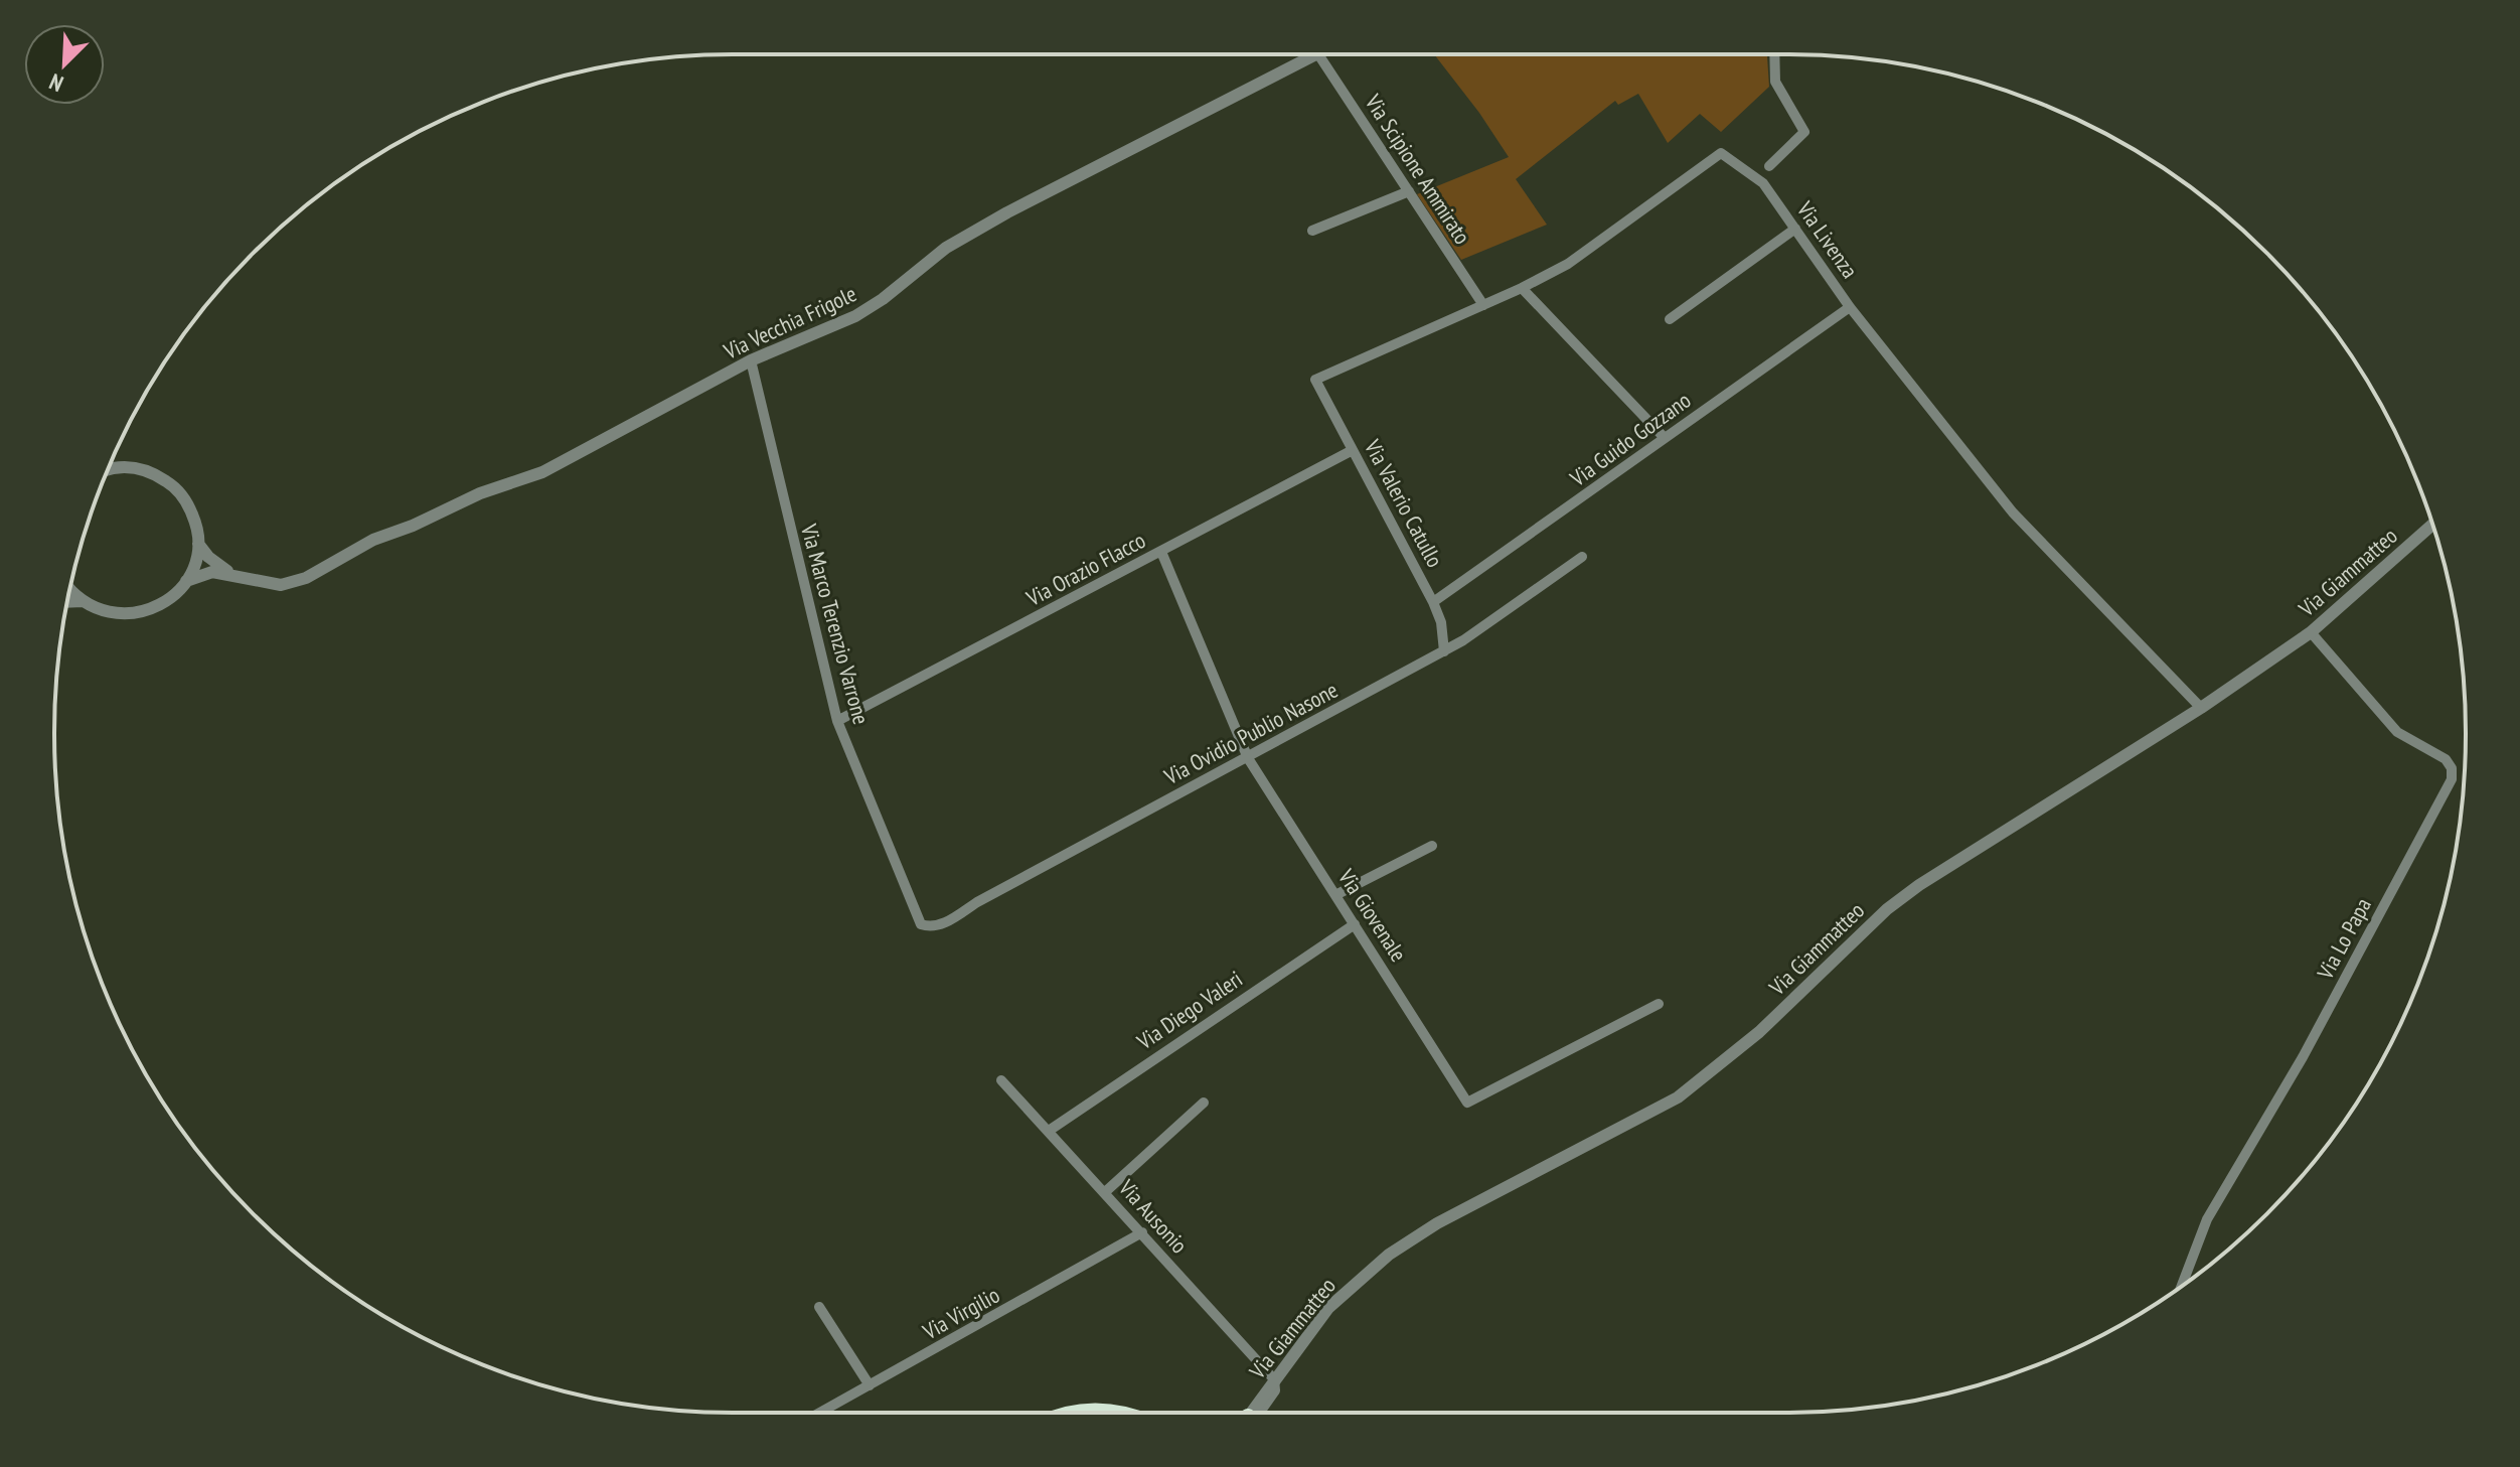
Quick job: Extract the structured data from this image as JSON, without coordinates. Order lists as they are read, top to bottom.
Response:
{
  "streets": {
    "street": [
      "Via Scipione Ammirato",
      "Via Livenza",
      "Via Vecchia Frigole",
      "Via Guido Gozzano",
      "Via Valerio Catullo",
      "Via Orazio Flacco",
      "Via Giammatteo",
      "Via Marco Terenzio Varrone",
      "Via Ovidio Publio Nasone",
      "Via Giovenale",
      "Via Lo Papa",
      "Via Diego Valeri",
      "Via Ausonio",
      "Via Virgilio"
    ]
  },
  "crossings": [
    ["Via Scipione Ammirato", "Via Livenza"],
    ["Via Scipione Ammirato", "Via Vecchia Frigole"],
    ["Via Livenza", "Via Guido Gozzano"],
    ["Via Livenza", "Via Valerio Catullo"],
    ["Via Livenza", "Via Giammatteo"],
    ["Via Vecchia Frigole", "Via Marco Terenzio Varrone"],
    ["Via Guido Gozzano", "Via Valerio Catullo"],
    ["Via Valerio Catullo", "Via Orazio Flacco"],
    ["Via Valerio Catullo", "Via Ovidio Publio Nasone"],
    ["Via Orazio Flacco", "Via Marco Terenzio Varrone"],
    ["Via Orazio Flacco", "Via Giovenale"],
    ["Via Giammatteo", "Via Lo Papa"],
    ["Via Giammatteo", "Via Ausonio"],
    ["Via Marco Terenzio Varrone", "Via Ovidio Publio Nasone"],
    ["Via Ovidio Publio Nasone", "Via Giovenale"],
    ["Via Giovenale", "Via Diego Valeri"],
    ["Via Diego Valeri", "Via Ausonio"],
    ["Via Ausonio", "Via Virgilio"]
  ],
  "north": "bottom left"
}
